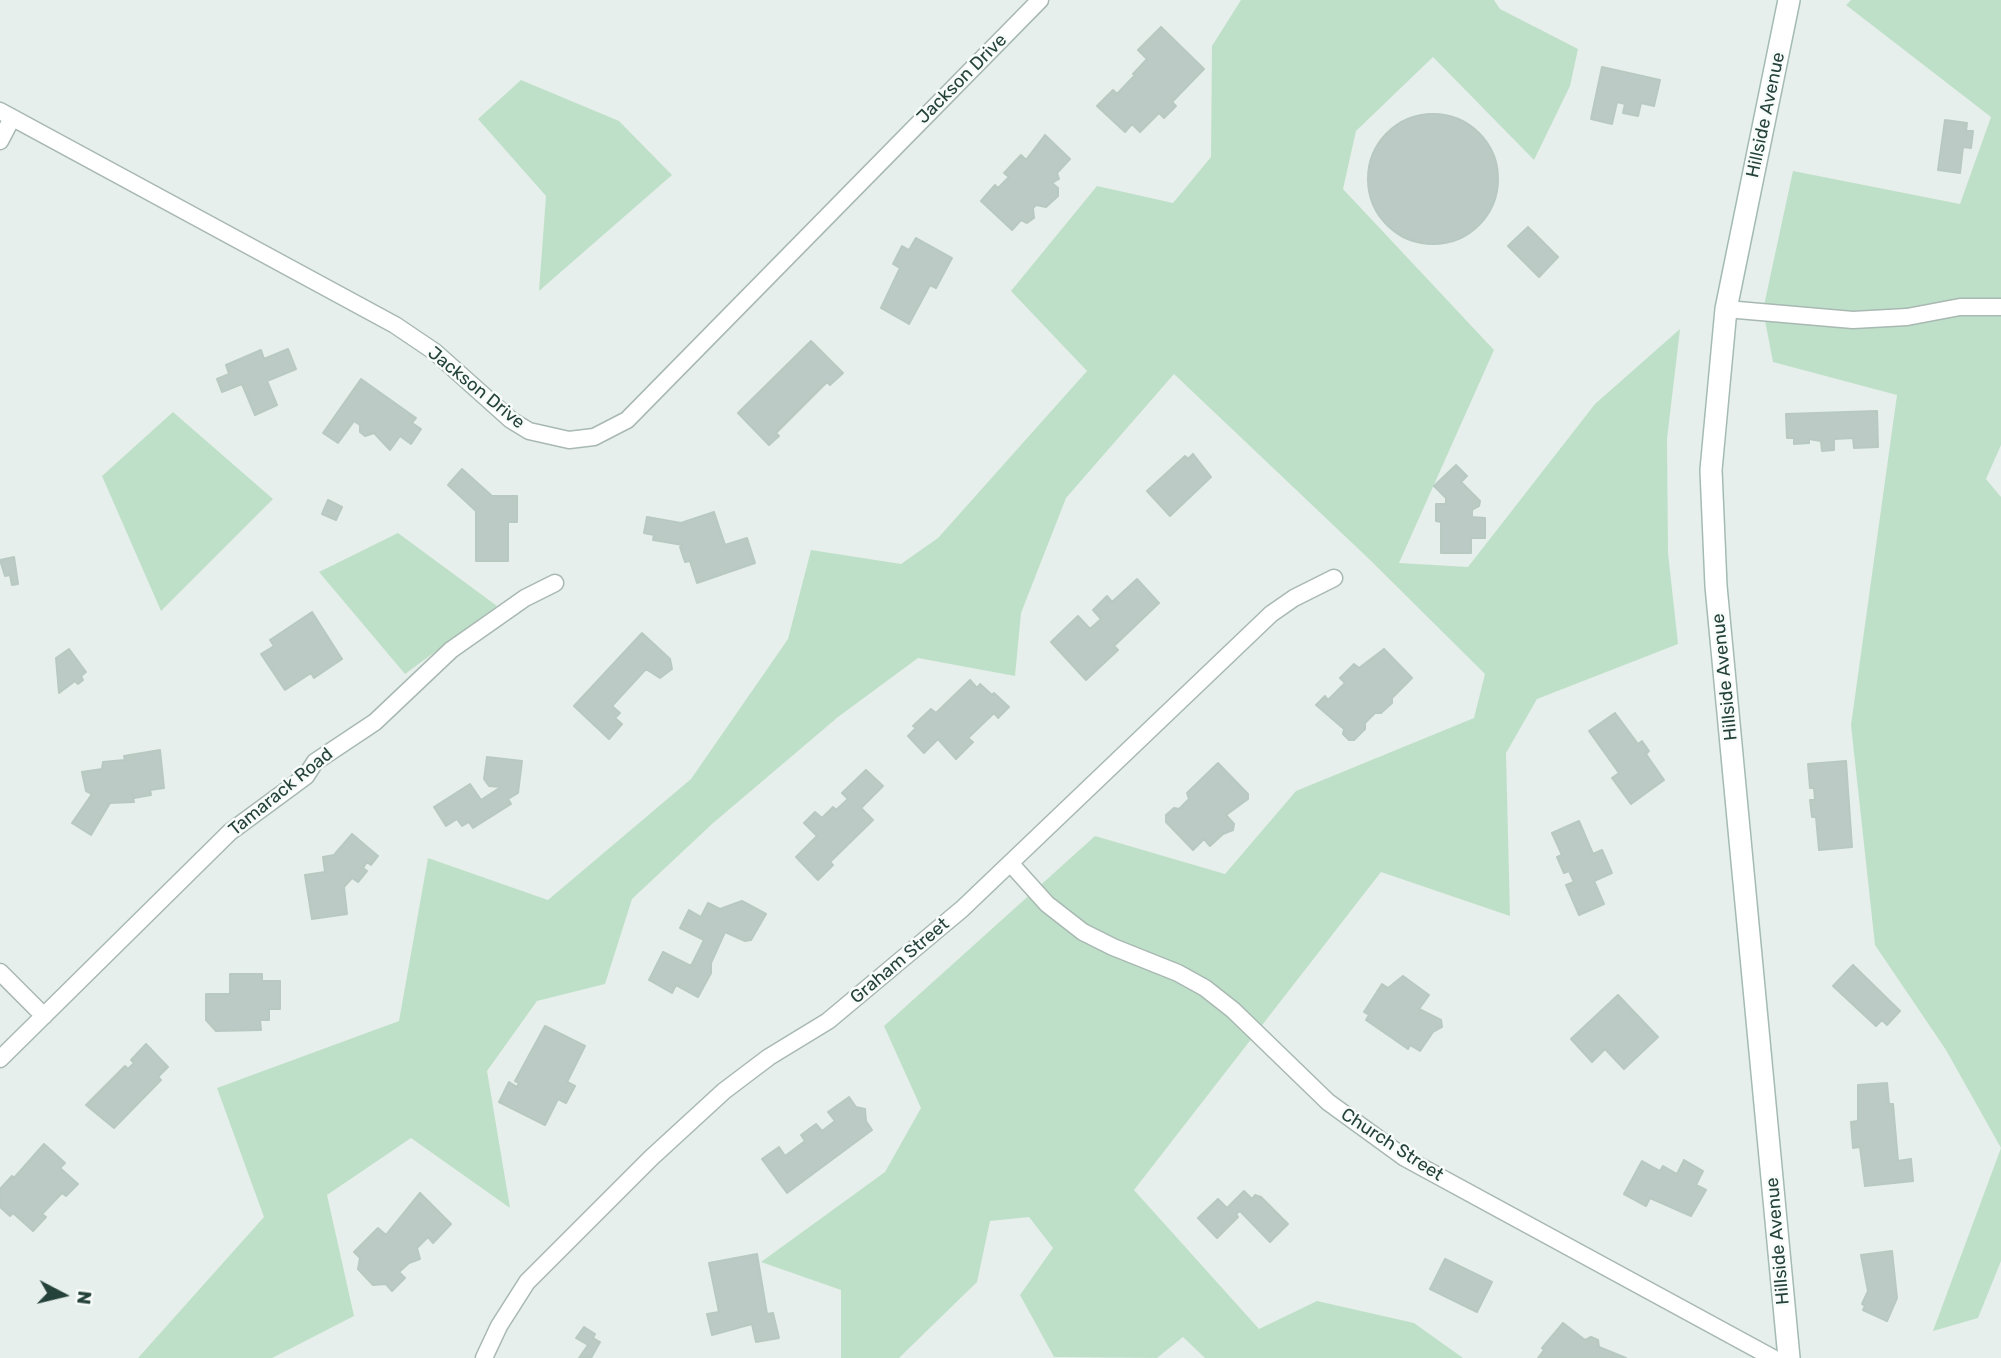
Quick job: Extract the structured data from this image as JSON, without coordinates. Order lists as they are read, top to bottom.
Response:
{
  "streets": {
    "main road": ["Hillside Avenue"],
    "street": [
      "Jackson Drive",
      "Tamarack Road",
      "Graham Street",
      "Church Street"
    ]
  },
  "crossings": [
    ["Graham Street", "Church Street"]
  ],
  "north": "right"
}
